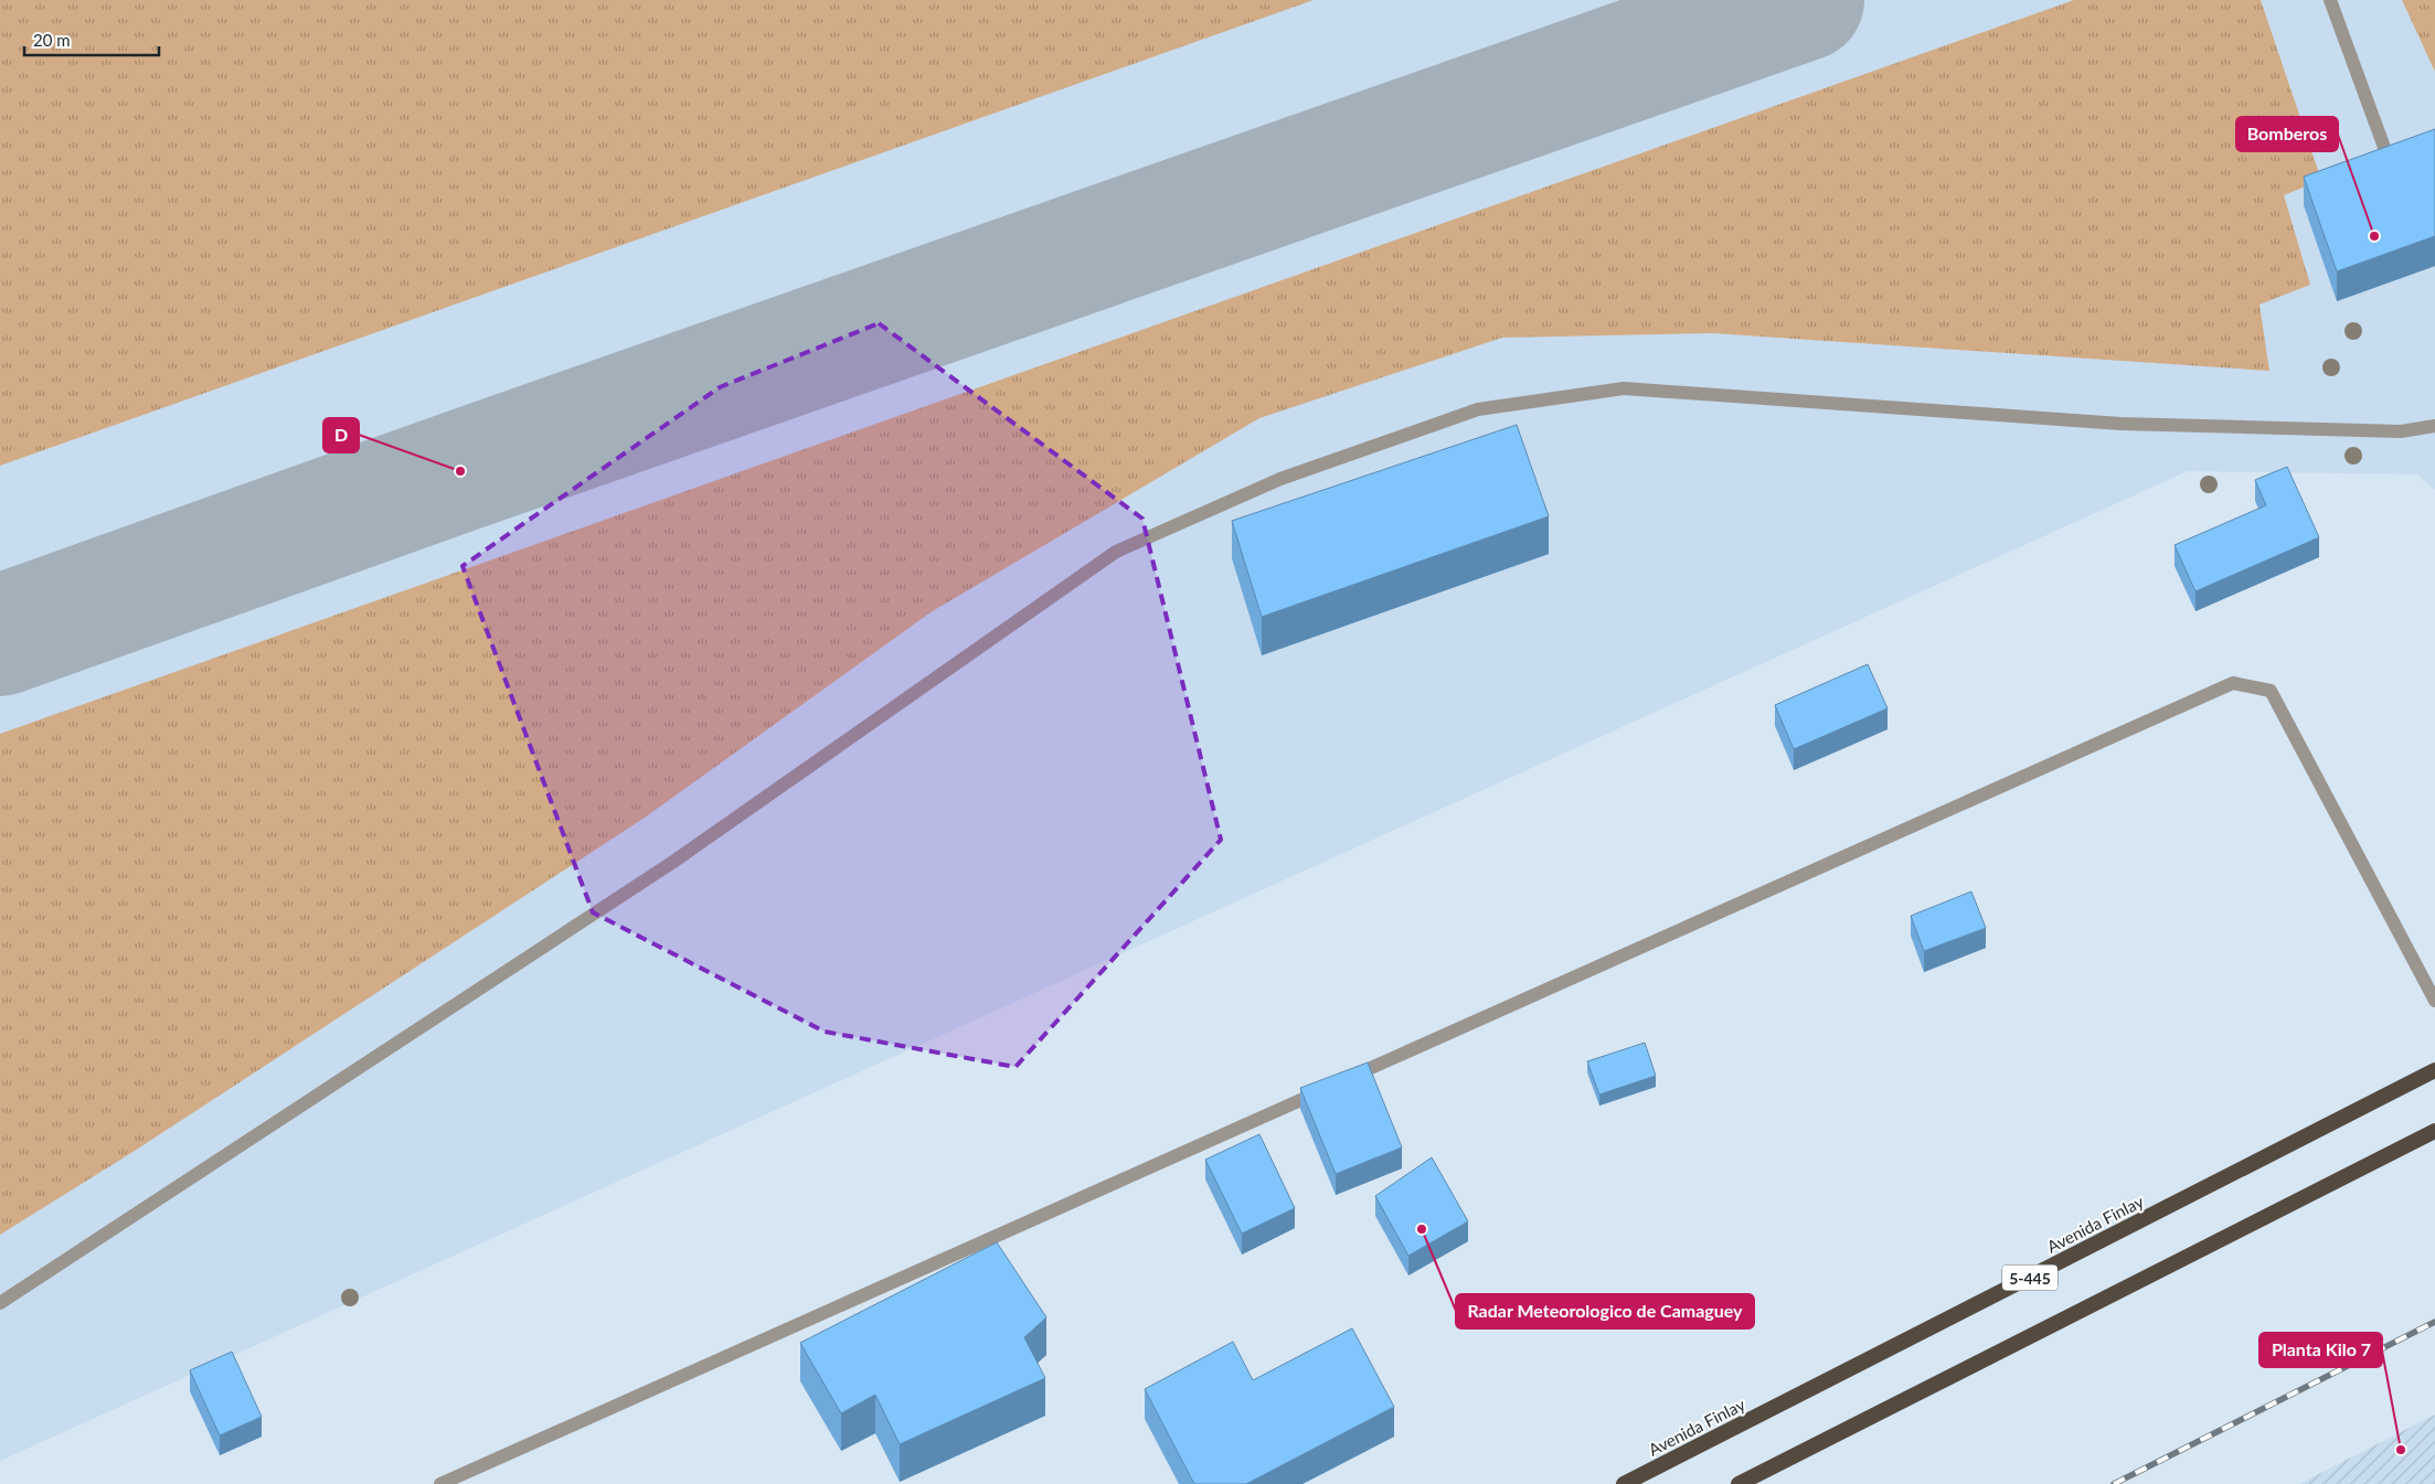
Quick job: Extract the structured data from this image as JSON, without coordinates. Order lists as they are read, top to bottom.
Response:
{
  "streets": {
    "highway": ["Avenida Finlay", "5-445"]
  },
  "places": [
    "Bomberos",
    "D",
    "Radar Meteorologico de Camaguey",
    "Planta Kilo 7"
  ],
  "scale_bar": "20 m"
}
